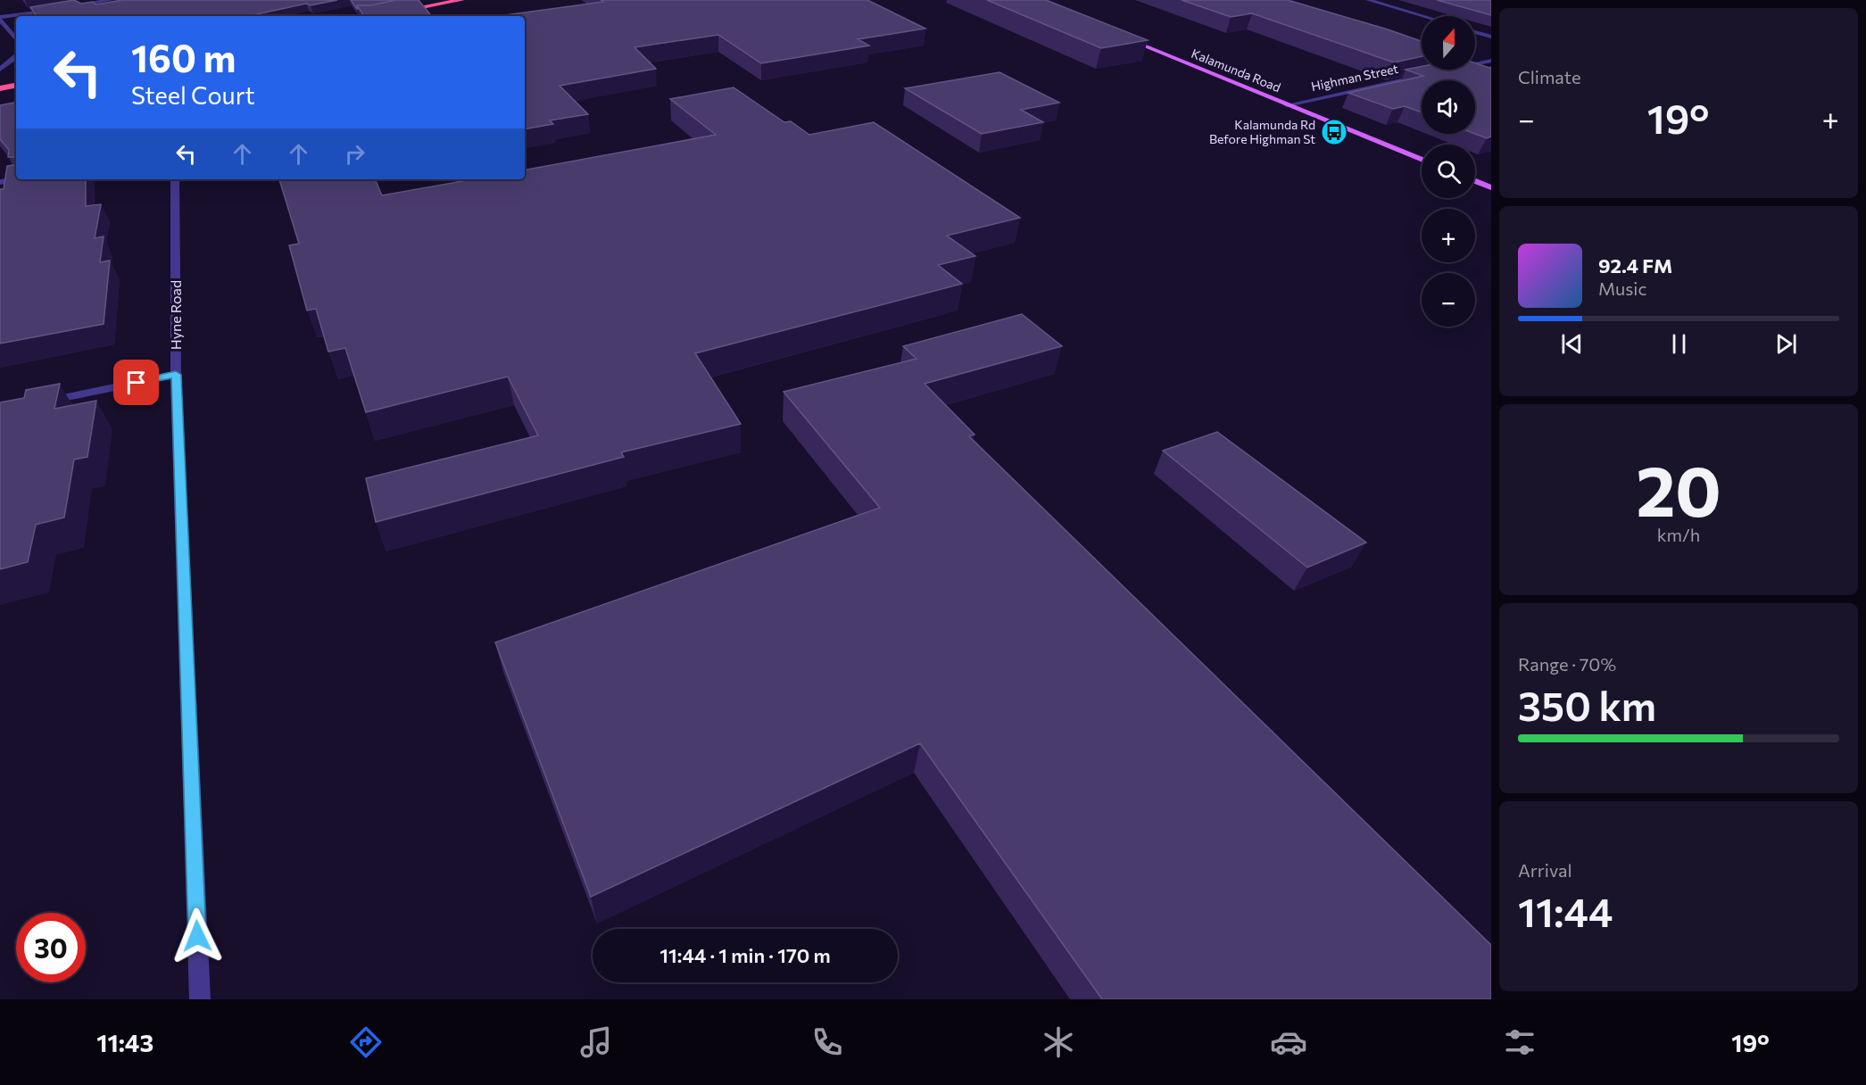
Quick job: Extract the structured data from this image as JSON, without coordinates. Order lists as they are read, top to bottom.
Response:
{
  "streets": {
    "main road": ["Kalamunda Road"],
    "street": ["Highman Street", "Hyne Road"]
  },
  "crossings": [
    ["Kalamunda Road", "Highman Street"]
  ],
  "places": {
    "bus stop": ["Kalamunda Rd Before Highman St"]
  },
  "north": "top",
  "page": {
    "tile": [
      "Climate",
      ["20", "km/h"],
      ["Range · 70%", "350 km"],
      ["Arrival", "11:44"]
    ],
    "map_buttons": ["+", "−"],
    "turn": ["160 m", "Steel Court"],
    "heat": ["−", "19°", "+"],
    "song": ["92.4 FM", "Music"],
    "limit": "30",
    "trip": "11:44 · 1 min · 170 m",
    "tabs": ["11:43", "19°"]
  }
}
